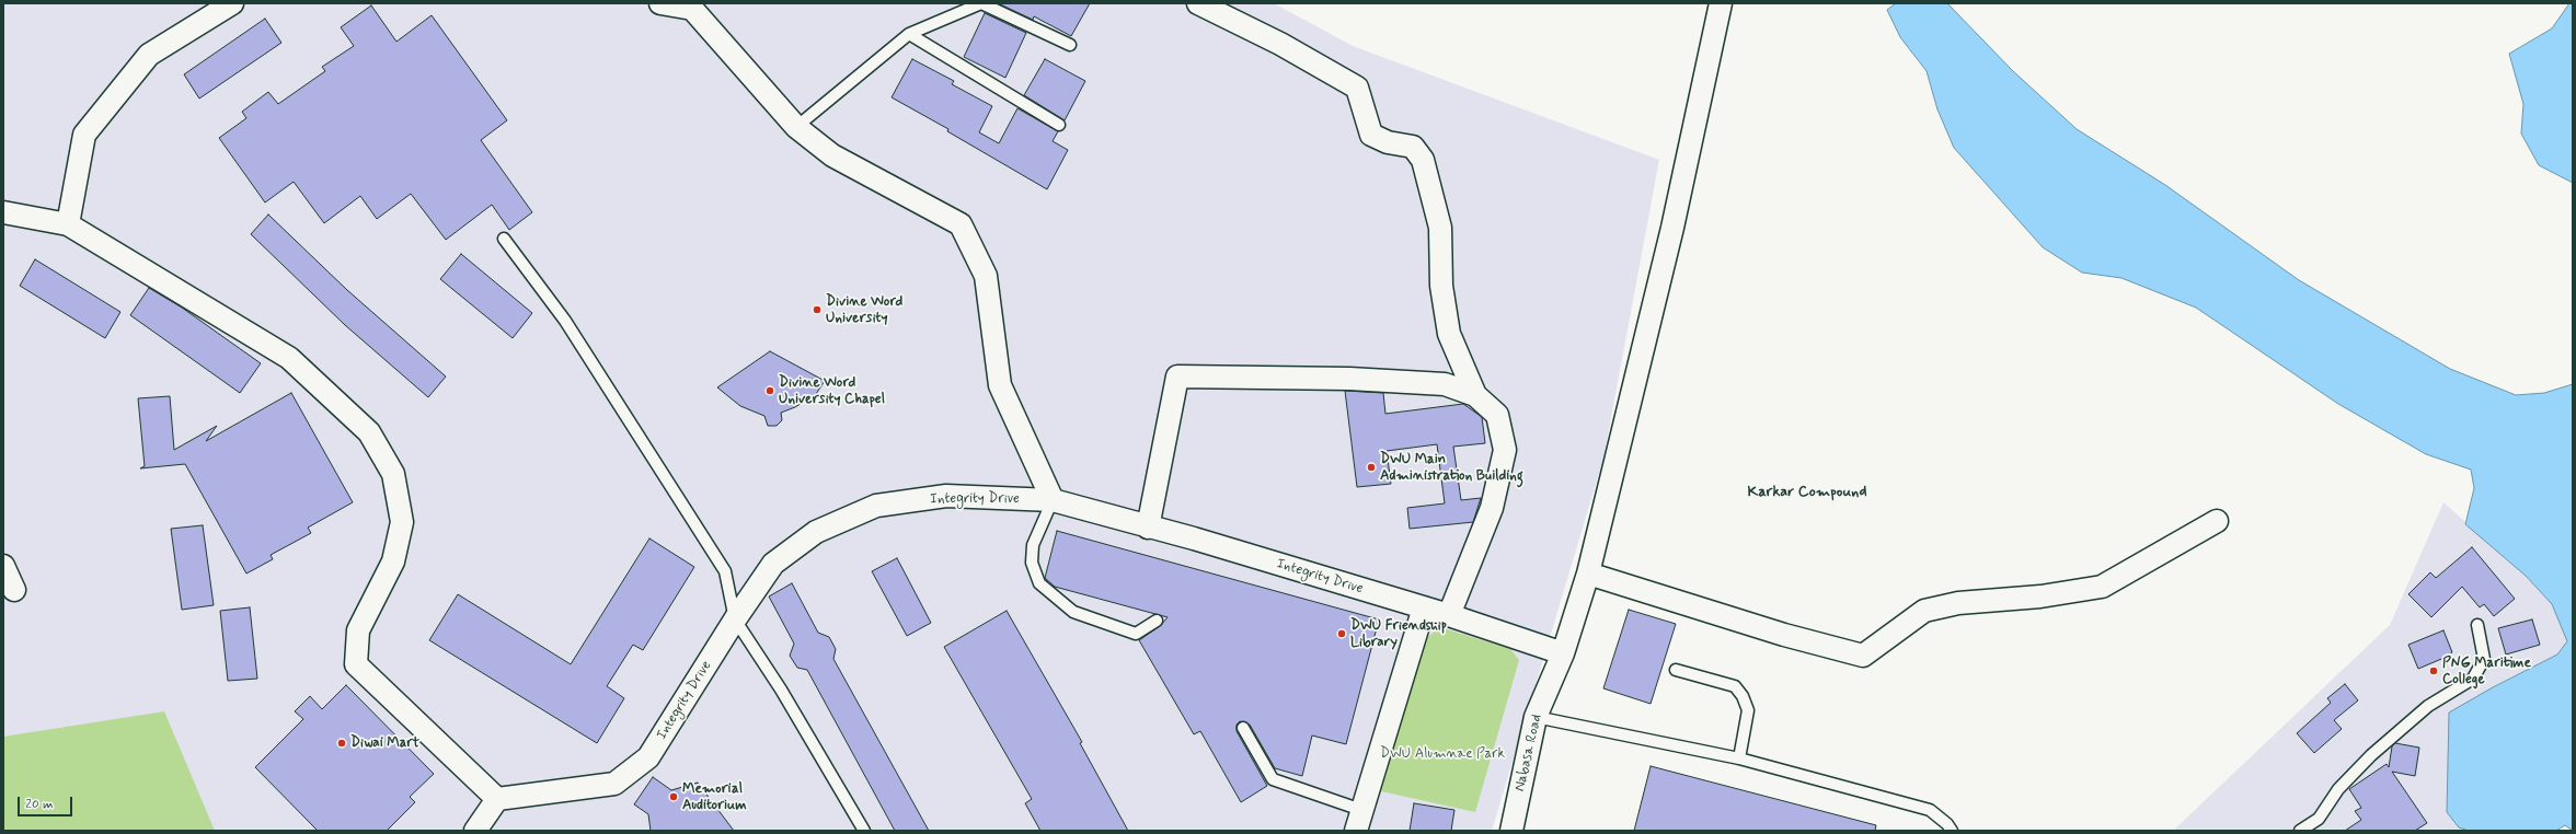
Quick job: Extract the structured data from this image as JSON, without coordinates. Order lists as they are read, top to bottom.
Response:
{
  "streets": {
    "street": ["Integrity Drive", "Nabasa Road"]
  },
  "crossings": [
    ["Integrity Drive", "Nabasa Road"]
  ],
  "districts": ["Karkar Compound"],
  "parks": ["DWU Alumnae Park"],
  "places": [
    "Divine Word University",
    "Divine Word University Chapel",
    "DWU Main Administration Building",
    "DWU Friendship Library",
    "PNG Maritime College",
    "Diwai Mart",
    "Memorial Auditorium"
  ],
  "scale_bar": "20 m"
}
